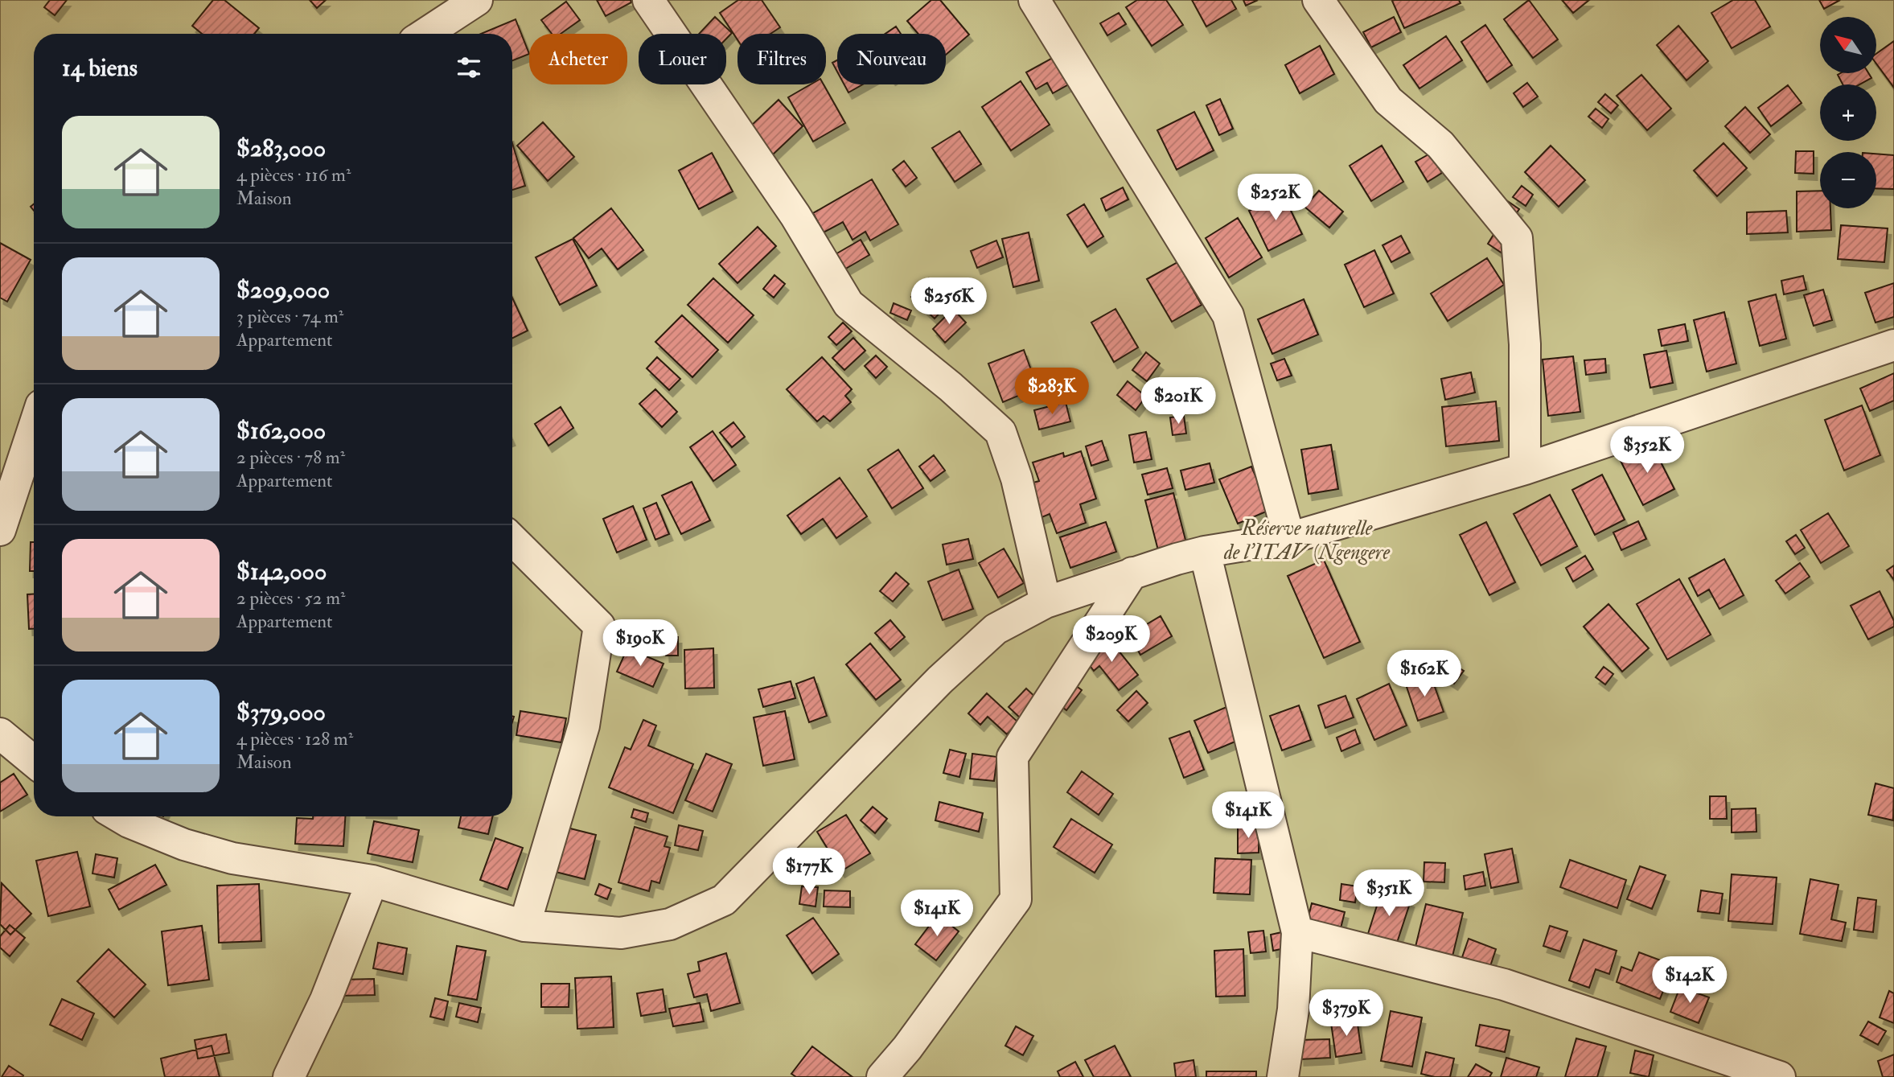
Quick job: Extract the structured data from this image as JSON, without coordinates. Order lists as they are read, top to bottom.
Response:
{
  "parks": ["Réserve naturelle de l'ITAV (Ngengere"],
  "north": "top left",
  "page": {
    "map_buttons": ["+", "−"],
    "chip": [
      "Acheter",
      "Louer",
      "Filtres",
      "Nouveau"
    ],
    "heading": "14 biens",
    "list": [
      {
        "name": "$283,000",
        "note": "4 pièces · 116 m² · Maison"
      },
      {
        "name": "$209,000",
        "note": "3 pièces · 74 m² · Appartement"
      },
      {
        "name": "$162,000",
        "note": "2 pièces · 78 m² · Appartement"
      },
      {
        "name": "$142,000",
        "note": "2 pièces · 52 m² · Appartement"
      },
      {
        "name": "$379,000",
        "note": "4 pièces · 128 m² · Maison"
      }
    ],
    "price": [
      "$252K",
      "$256K",
      "$283K",
      "$201K",
      "$352K",
      "$209K",
      "$190K",
      "$162K",
      "$141K",
      "$177K",
      "$351K",
      "$141K",
      "$142K",
      "$379K"
    ]
  }
}
